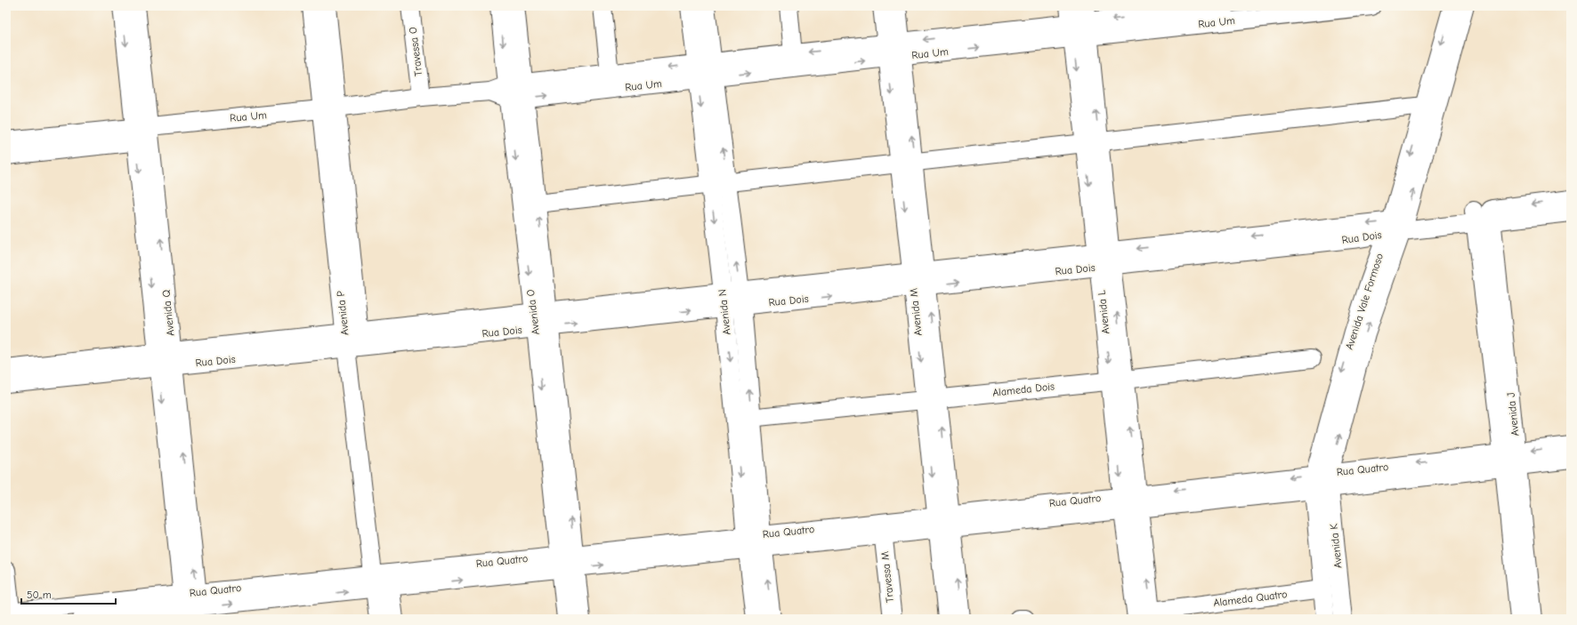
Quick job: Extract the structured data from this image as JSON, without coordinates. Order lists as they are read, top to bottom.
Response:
{
  "streets": {
    "street": [
      "Rua Um",
      "Travessa O",
      "Rua Dois",
      "Avenida Vale Formoso",
      "Avenida O",
      "Avenida N",
      "Avenida M",
      "Avenida L",
      "Avenida Q",
      "Avenida P",
      "Alameda Dois",
      "Avenida J",
      "Rua Quatro",
      "Avenida K",
      "Travessa M",
      "Alameda Quatro"
    ]
  },
  "crossings": [
    ["Rua Um", "Travessa O"],
    ["Rua Um", "Avenida O"],
    ["Rua Um", "Avenida N"],
    ["Rua Um", "Avenida M"],
    ["Rua Um", "Avenida L"],
    ["Rua Um", "Avenida Q"],
    ["Rua Um", "Avenida P"],
    ["Rua Dois", "Avenida Vale Formoso"],
    ["Rua Dois", "Avenida O"],
    ["Rua Dois", "Avenida N"],
    ["Rua Dois", "Avenida M"],
    ["Rua Dois", "Avenida L"],
    ["Rua Dois", "Avenida Q"],
    ["Rua Dois", "Avenida P"],
    ["Rua Dois", "Avenida J"],
    ["Avenida Vale Formoso", "Rua Quatro"],
    ["Avenida Vale Formoso", "Avenida K"],
    ["Avenida O", "Rua Quatro"],
    ["Avenida N", "Alameda Dois"],
    ["Avenida N", "Rua Quatro"],
    ["Avenida M", "Alameda Dois"],
    ["Avenida M", "Rua Quatro"],
    ["Avenida L", "Alameda Dois"],
    ["Avenida L", "Rua Quatro"],
    ["Avenida L", "Alameda Quatro"],
    ["Avenida Q", "Rua Quatro"],
    ["Avenida P", "Rua Quatro"],
    ["Avenida J", "Rua Quatro"],
    ["Rua Quatro", "Avenida K"],
    ["Rua Quatro", "Travessa M"],
    ["Avenida K", "Alameda Quatro"]
  ],
  "scale_bar": "50 m"
}
